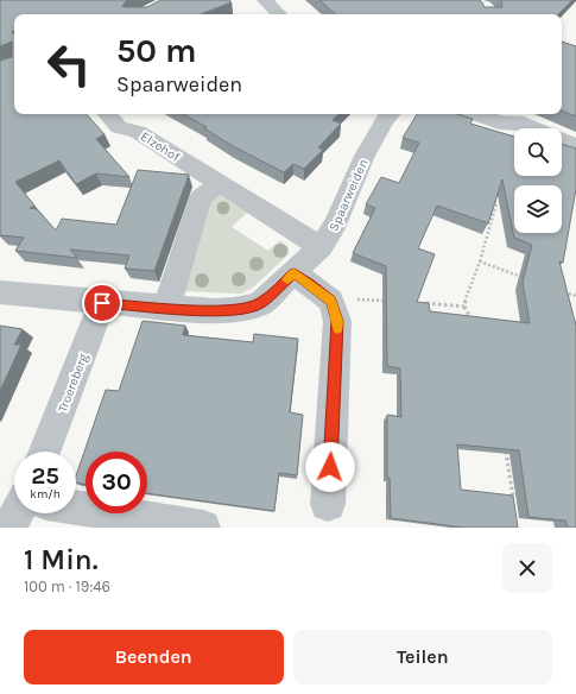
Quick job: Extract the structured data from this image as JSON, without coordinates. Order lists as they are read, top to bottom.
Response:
{
  "streets": {
    "street": ["Elzehof", "Spaarweiden", "Troereberg"]
  },
  "crossings": [
    ["Elzehof", "Spaarweiden"],
    ["Spaarweiden", "Troereberg"]
  ],
  "page": {
    "turn": ["50 m", "Spaarweiden"],
    "speed": "25 km/h",
    "limit": "30",
    "heading": ["1 Min.", "100 m · 19:46"],
    "buttons": ["Beenden", "Teilen"]
  }
}
